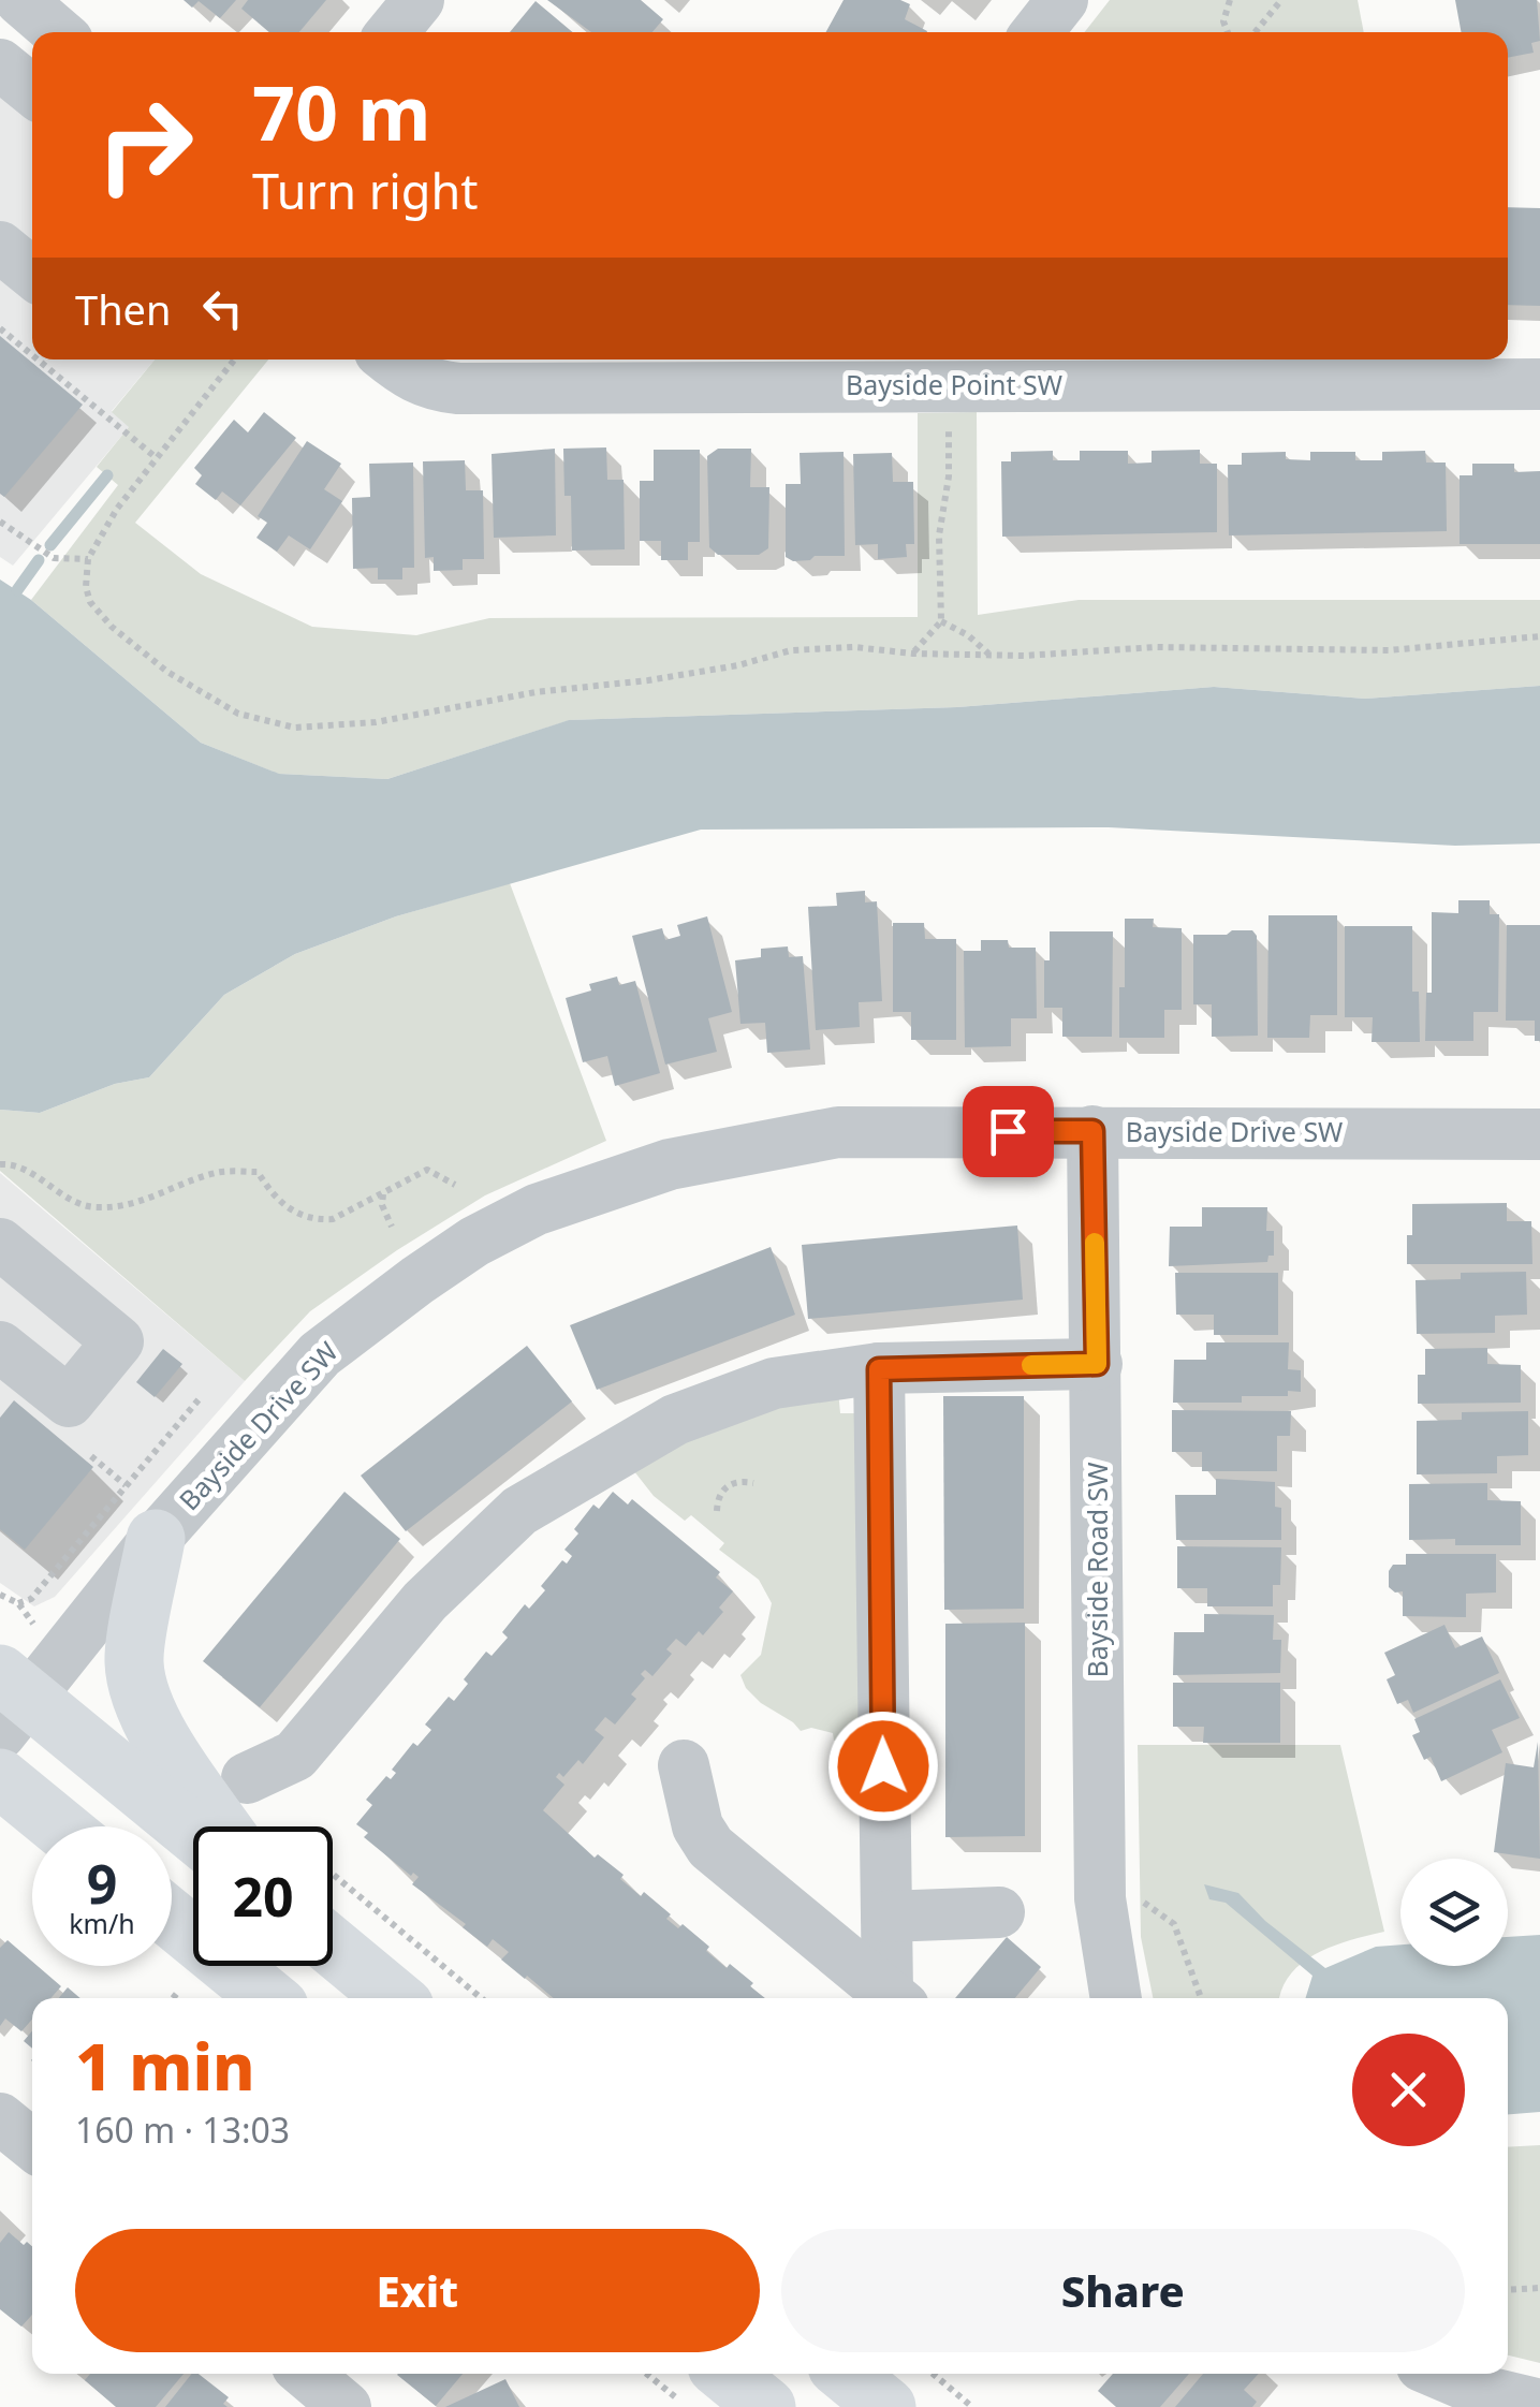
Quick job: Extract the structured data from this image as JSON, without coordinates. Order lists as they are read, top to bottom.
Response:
{
  "streets": {
    "street": ["Bayside Point SW", "Bayside Drive SW", "Bayside Road SW"]
  },
  "crossings": [
    ["Bayside Drive SW", "Bayside Road SW"]
  ],
  "page": {
    "turn": ["70 m", "Turn right"],
    "then": "Then",
    "speed": "9 km/h",
    "limit": "20",
    "heading": ["1 min", "160 m · 13:03"],
    "buttons": ["Exit", "Share"]
  }
}
